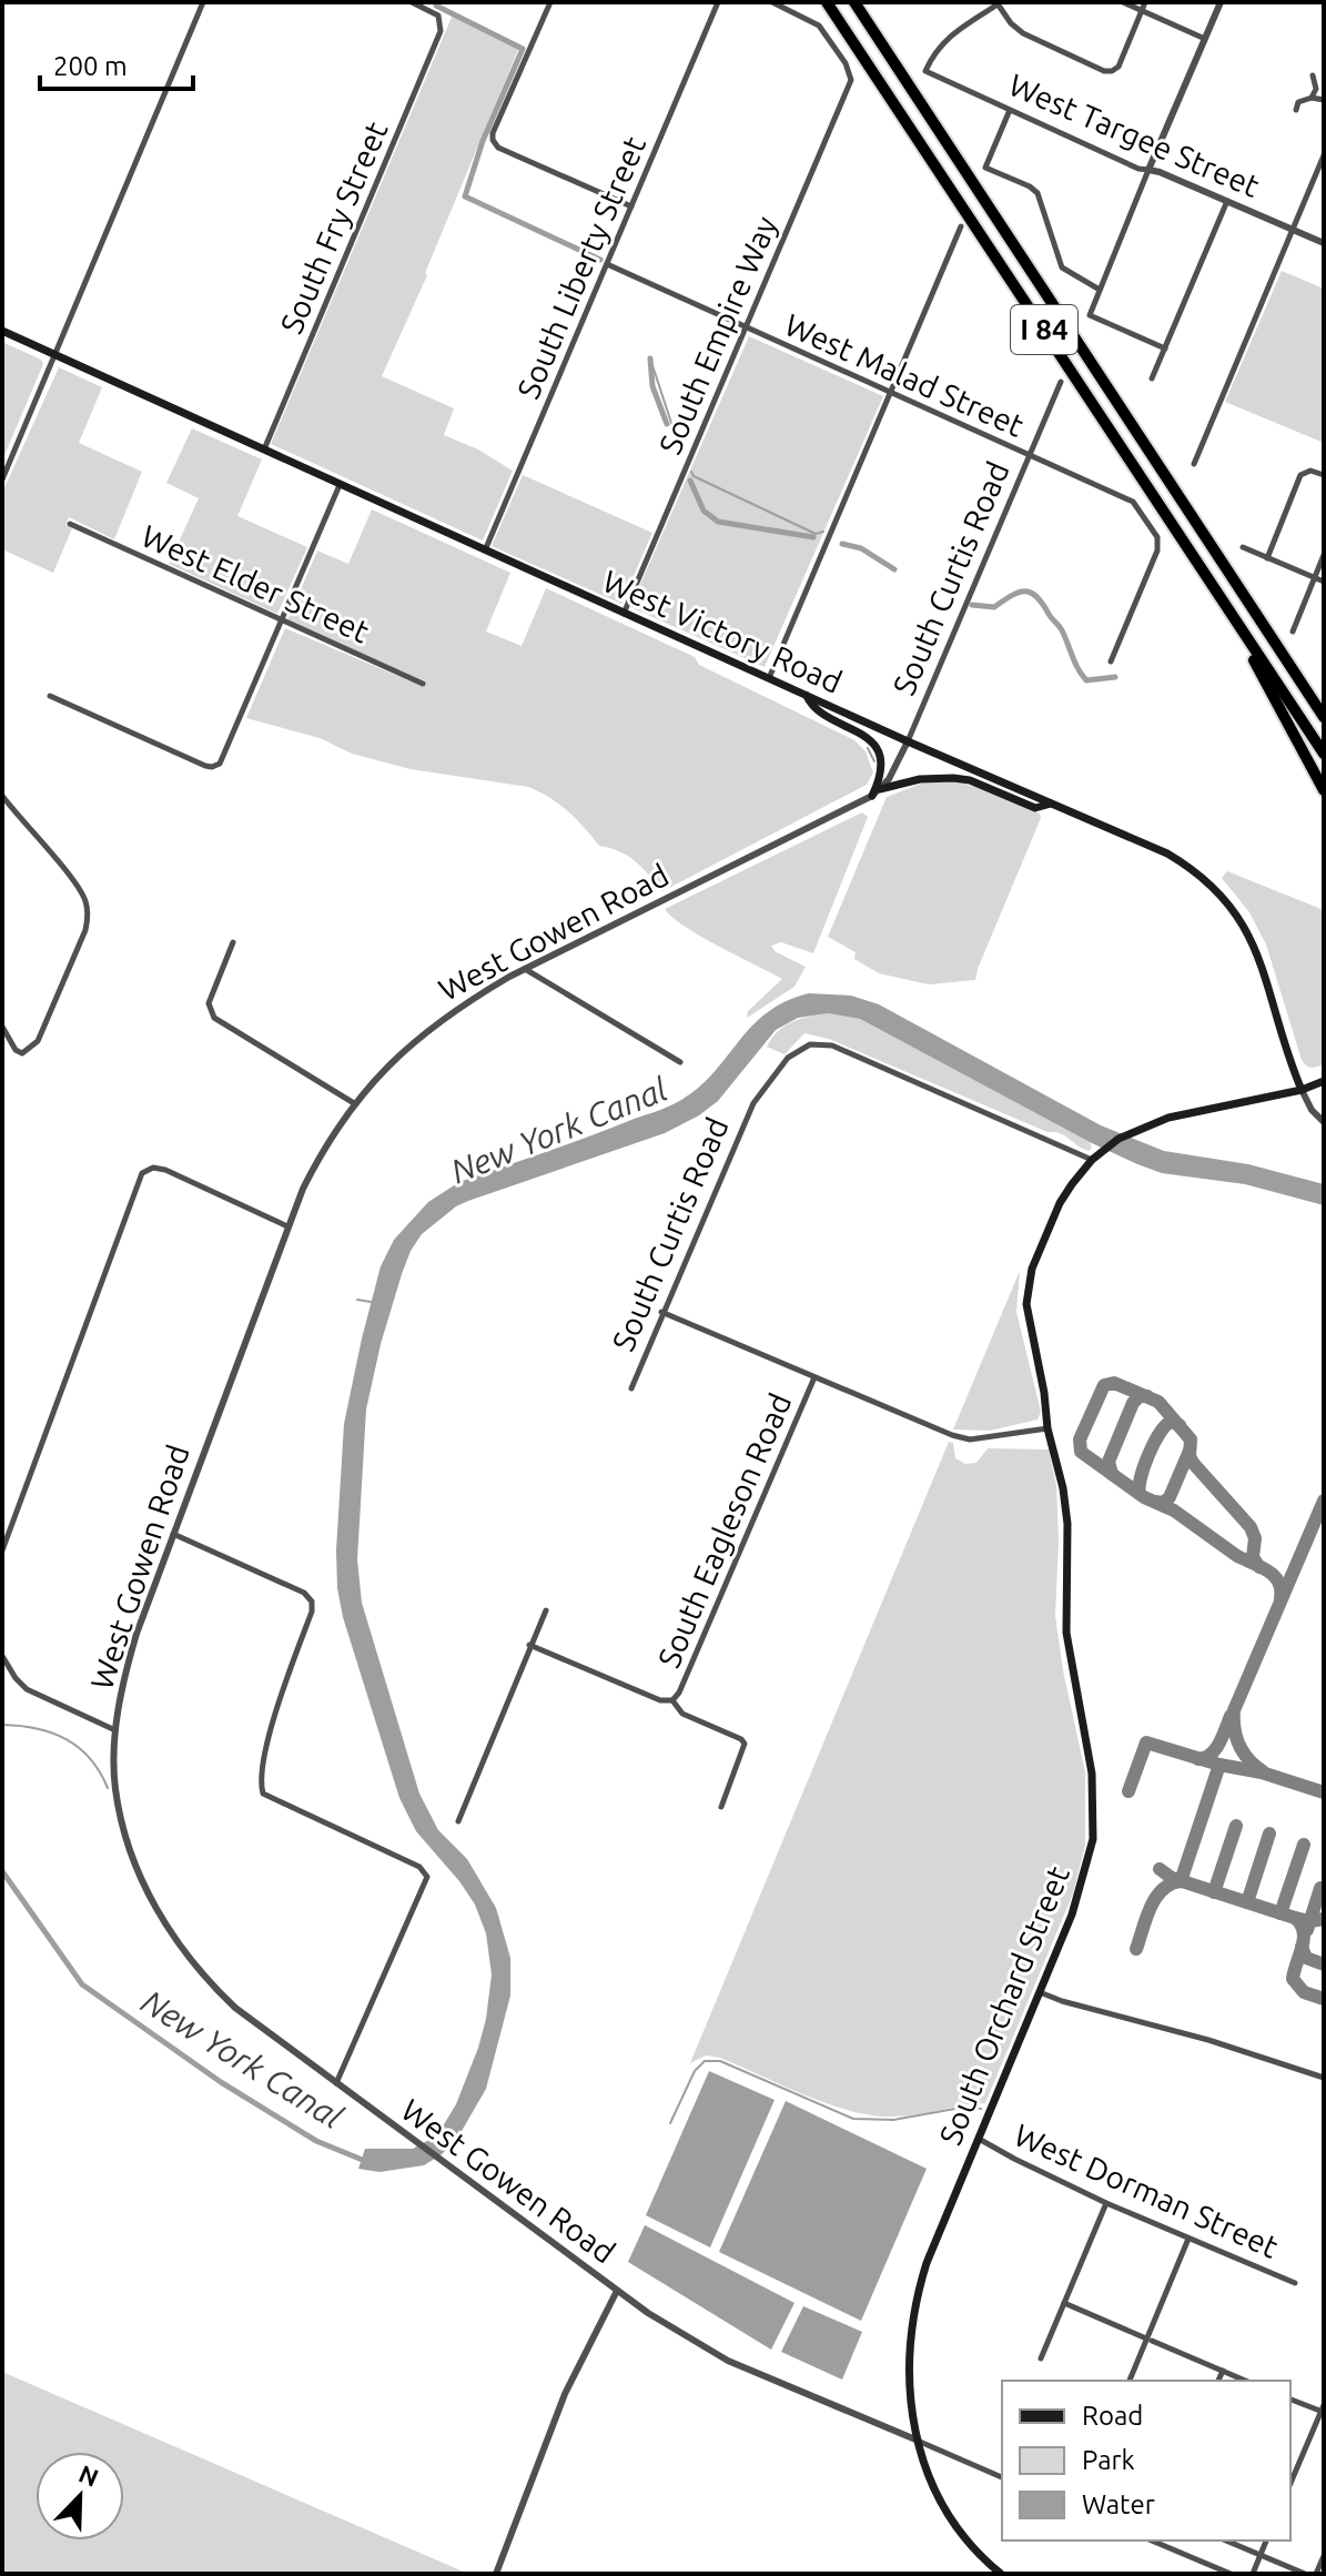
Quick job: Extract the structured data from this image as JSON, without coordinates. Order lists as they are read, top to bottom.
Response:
{
  "streets": {
    "highway": ["I 84"],
    "main road": ["West Victory Road", "South Orchard Street"],
    "street": [
      "West Targee Street",
      "South Fry Street",
      "South Liberty Street",
      "South Empire Way",
      "West Malad Street",
      "South Curtis Road",
      "West Elder Street",
      "West Gowen Road",
      "South Eagleson Road",
      "West Dorman Street"
    ]
  },
  "crossings": [
    ["South Fry Street", "West Victory Road"],
    ["South Liberty Street", "West Malad Street"],
    ["South Liberty Street", "West Victory Road"],
    ["South Empire Way", "West Malad Street"],
    ["South Empire Way", "West Victory Road"],
    ["West Malad Street", "South Curtis Road"],
    ["South Curtis Road", "West Victory Road"],
    ["South Curtis Road", "West Gowen Road"],
    ["South Curtis Road", "South Orchard Street"],
    ["West Victory Road", "South Orchard Street"],
    ["West Gowen Road", "South Orchard Street"],
    ["South Orchard Street", "West Dorman Street"]
  ],
  "water": ["New York Canal"],
  "legend": ["Road", "Park", "Water"],
  "scale_bar": "200 m",
  "north": "top right"
}
